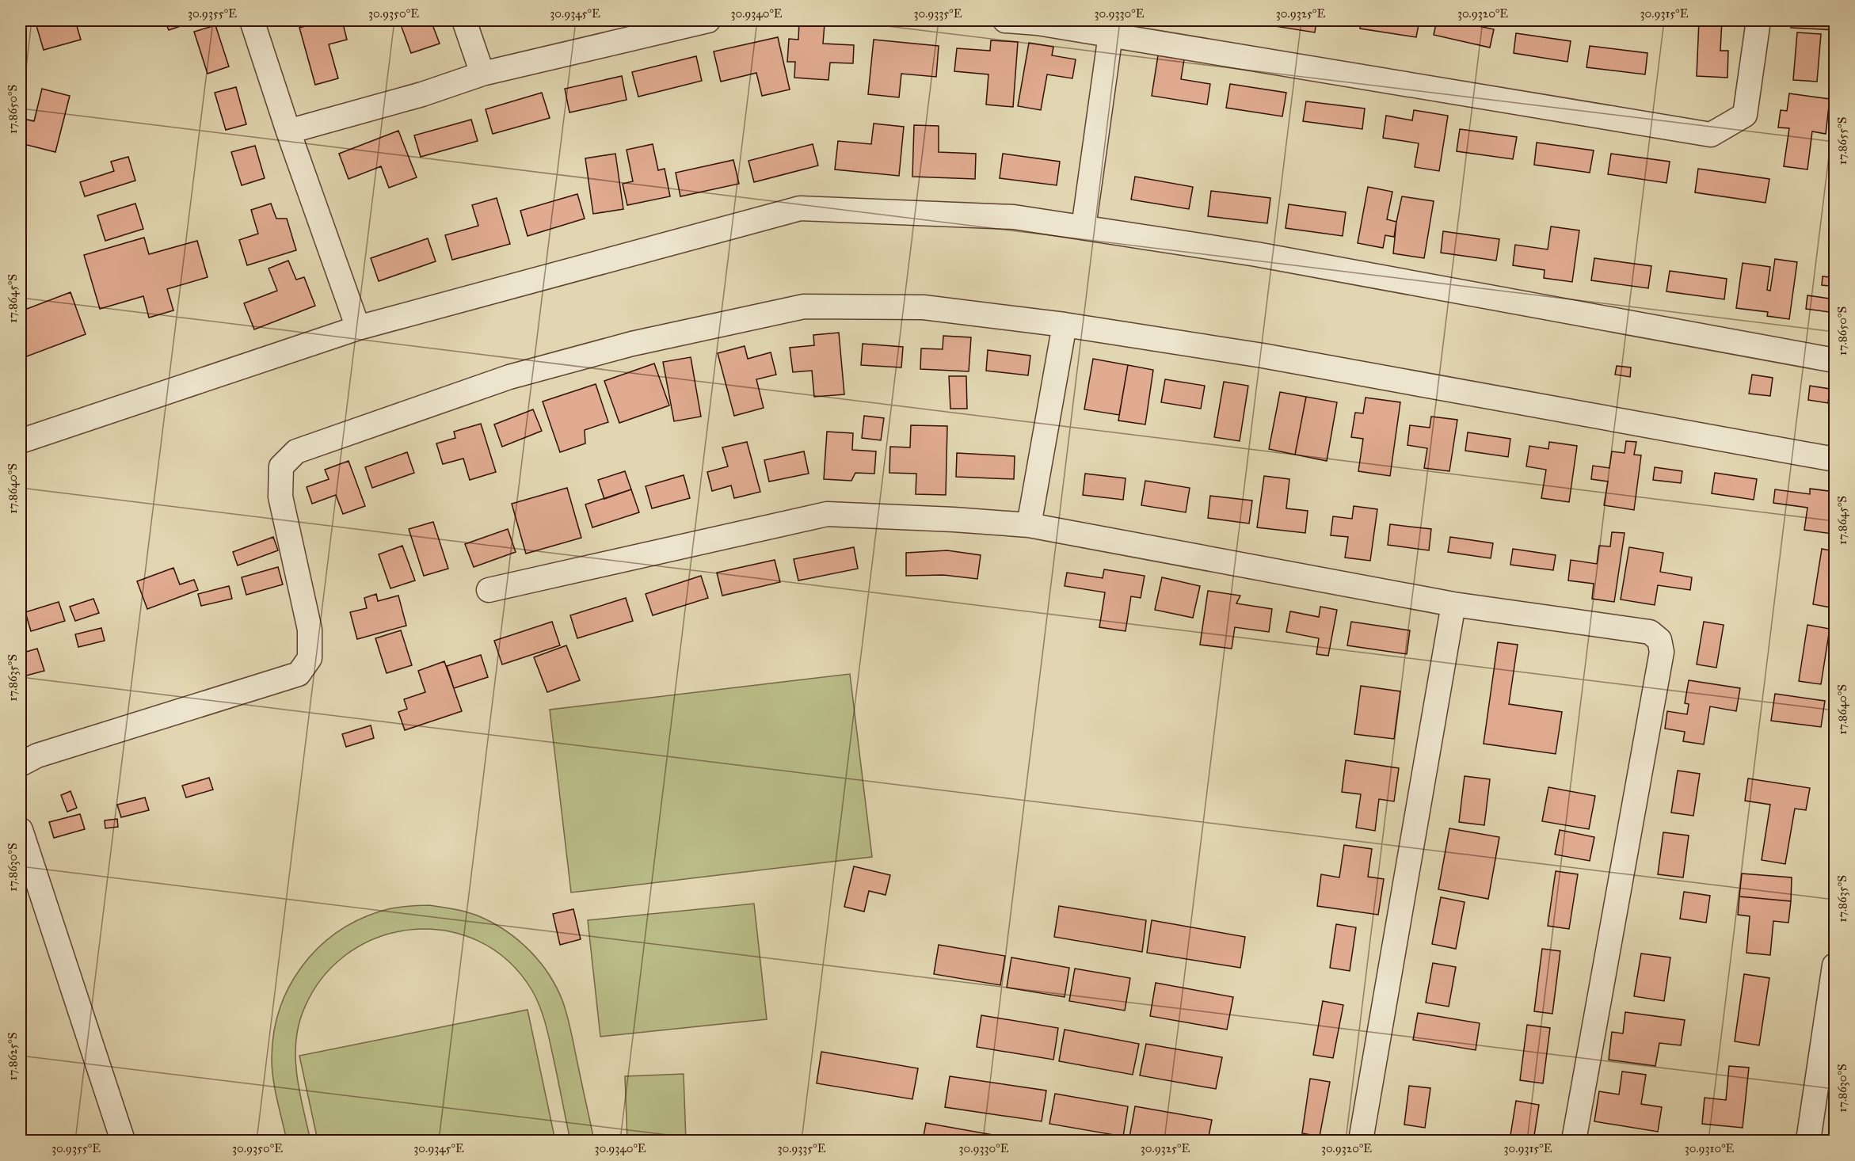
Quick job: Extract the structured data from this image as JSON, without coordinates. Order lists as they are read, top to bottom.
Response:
{
  "coordinates": [
    "30.9355°E",
    "30.9350°E",
    "30.9345°E",
    "30.9340°E",
    "30.9335°E",
    "30.9330°E",
    "30.9325°E",
    "30.9320°E",
    "30.9315°E",
    "17.8650°S",
    "17.8655°S",
    "17.8645°S",
    "17.8640°S",
    "17.8635°S",
    "17.8630°S",
    "17.8625°S",
    "30.9310°E"
  ]
}
